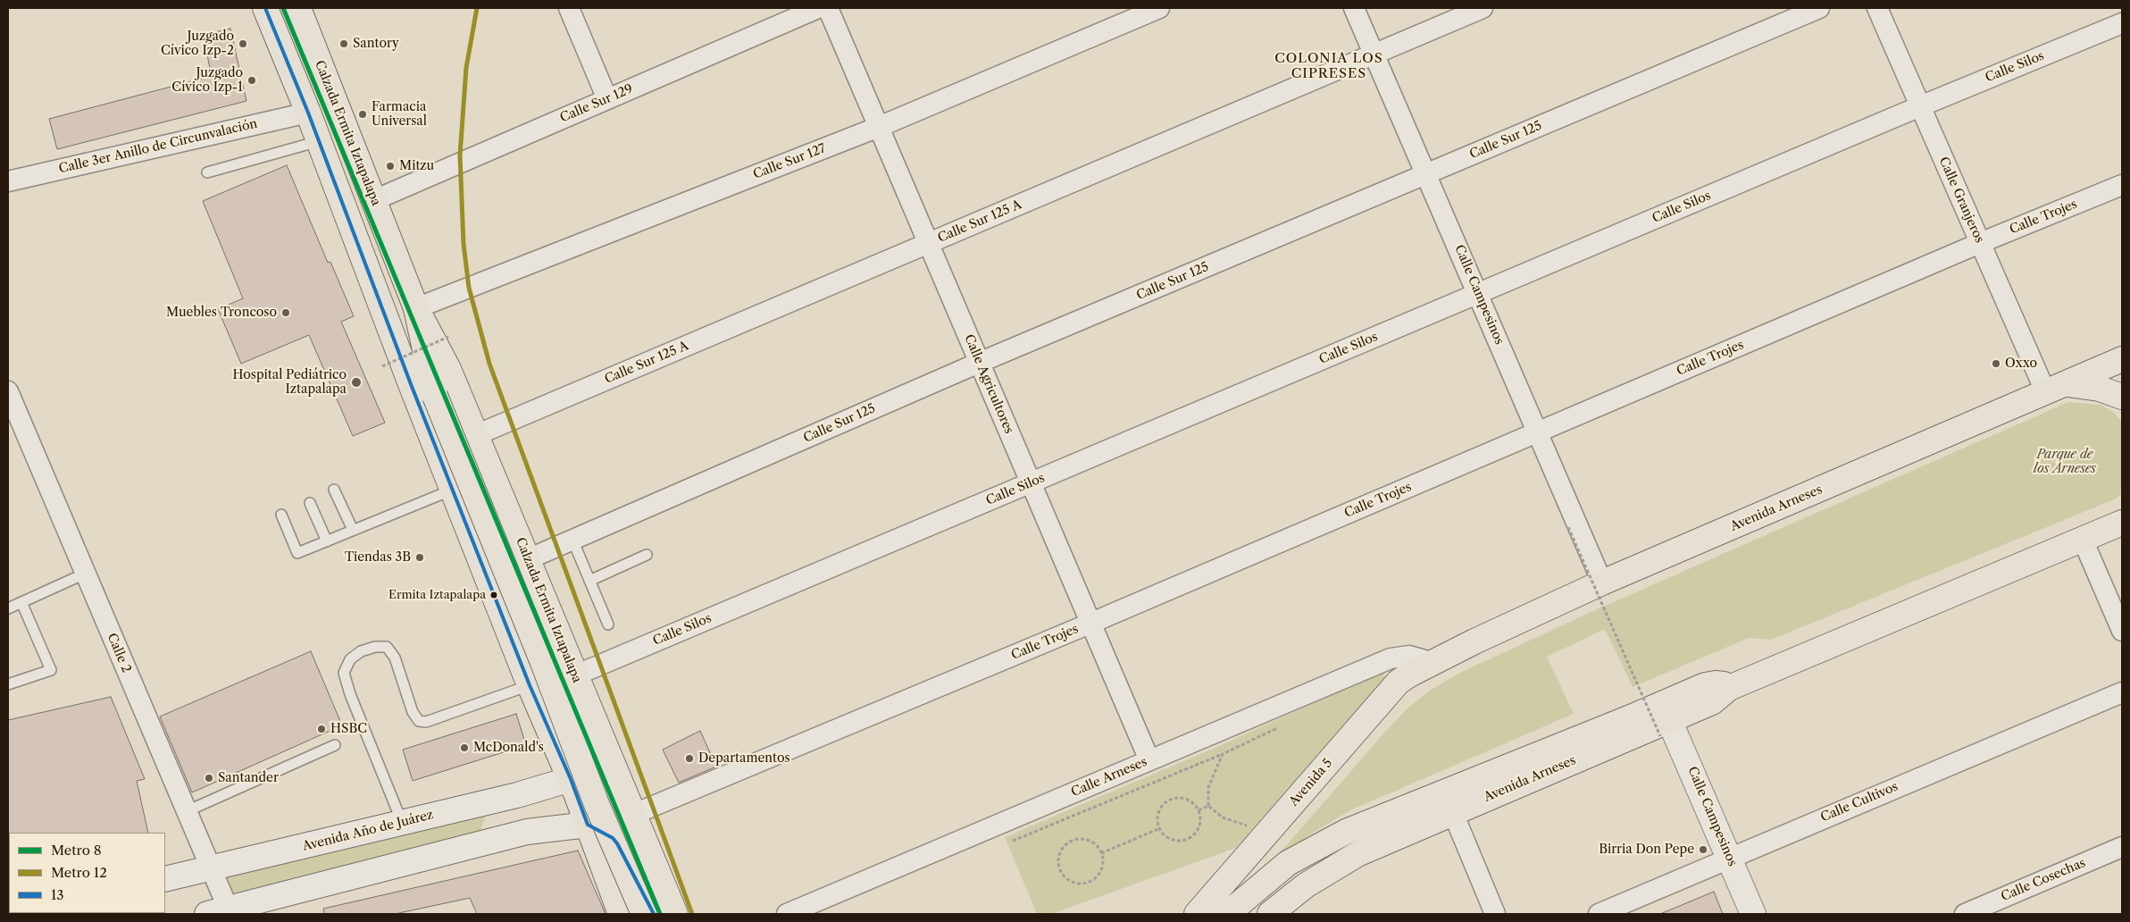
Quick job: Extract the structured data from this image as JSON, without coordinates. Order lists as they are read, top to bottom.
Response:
{
  "streets": {
    "main road": [
      "Calzada Ermita Iztapalapa",
      "Calle Campesinos",
      "Avenida Arneses",
      "Avenida 5",
      "Avenida Año de Juárez"
    ],
    "street": [
      "Calle Silos",
      "Calle Sur 129",
      "Calle Sur 125",
      "Calle 3er Anillo de Circunvalación",
      "Calle Sur 127",
      "Calle Granjeros",
      "Calle Trojes",
      "Calle Sur 125 A",
      "Calle Agricultores",
      "Calle 2",
      "Calle Arneses",
      "Calle Cultivos",
      "Calle Cosechas"
    ]
  },
  "crossings": [
    ["Calle Silos", "Calzada Ermita Iztapalapa"],
    ["Calle Silos", "Calle Granjeros"],
    ["Calle Silos", "Calle Campesinos"],
    ["Calle Silos", "Calle Agricultores"],
    ["Calle Sur 129", "Calzada Ermita Iztapalapa"],
    ["Calzada Ermita Iztapalapa", "Calle Sur 125"],
    ["Calzada Ermita Iztapalapa", "Calle Sur 127"],
    ["Calzada Ermita Iztapalapa", "Calle Trojes"],
    ["Calzada Ermita Iztapalapa", "Calle Sur 125 A"],
    ["Calle Sur 125", "Calle Campesinos"],
    ["Calle Sur 125", "Calle Agricultores"],
    ["Calle Sur 127", "Calle Agricultores"],
    ["Calle Granjeros", "Calle Trojes"],
    ["Calle Granjeros", "Avenida Arneses"],
    ["Calle Trojes", "Calle Campesinos"],
    ["Calle Trojes", "Calle Agricultores"],
    ["Calle Sur 125 A", "Calle Campesinos"],
    ["Calle Sur 125 A", "Calle Agricultores"],
    ["Calle Campesinos", "Avenida Arneses"],
    ["Calle Campesinos", "Calle Cultivos"],
    ["Calle Agricultores", "Calle Arneses"],
    ["Avenida Arneses", "Calle Arneses"],
    ["Avenida Arneses", "Avenida 5"],
    ["Calle 2", "Avenida Año de Juárez"],
    ["Calle Arneses", "Avenida 5"]
  ],
  "districts": ["COLONIA LOS CIPRESES"],
  "parks": ["Parque de los Arneses"],
  "places": [
    "Juzgado Cívico Izp-2",
    "Santory",
    "Juzgado Cívico Izp-1",
    "Farmacia Universal",
    "Mitzu",
    "Muebles Troncoso",
    "Oxxo",
    "Hospital Pediátrico Iztapalapa",
    "Tiendas 3B",
    "Ermita Iztapalapa",
    "HSBC",
    "McDonald's",
    "Departamentos",
    "Santander",
    "Birria Don Pepe"
  ],
  "lines": ["metro line 8", "metro line 12", "transit line 13"],
  "legend": ["Metro 8", "Metro 12", "13"]
}
